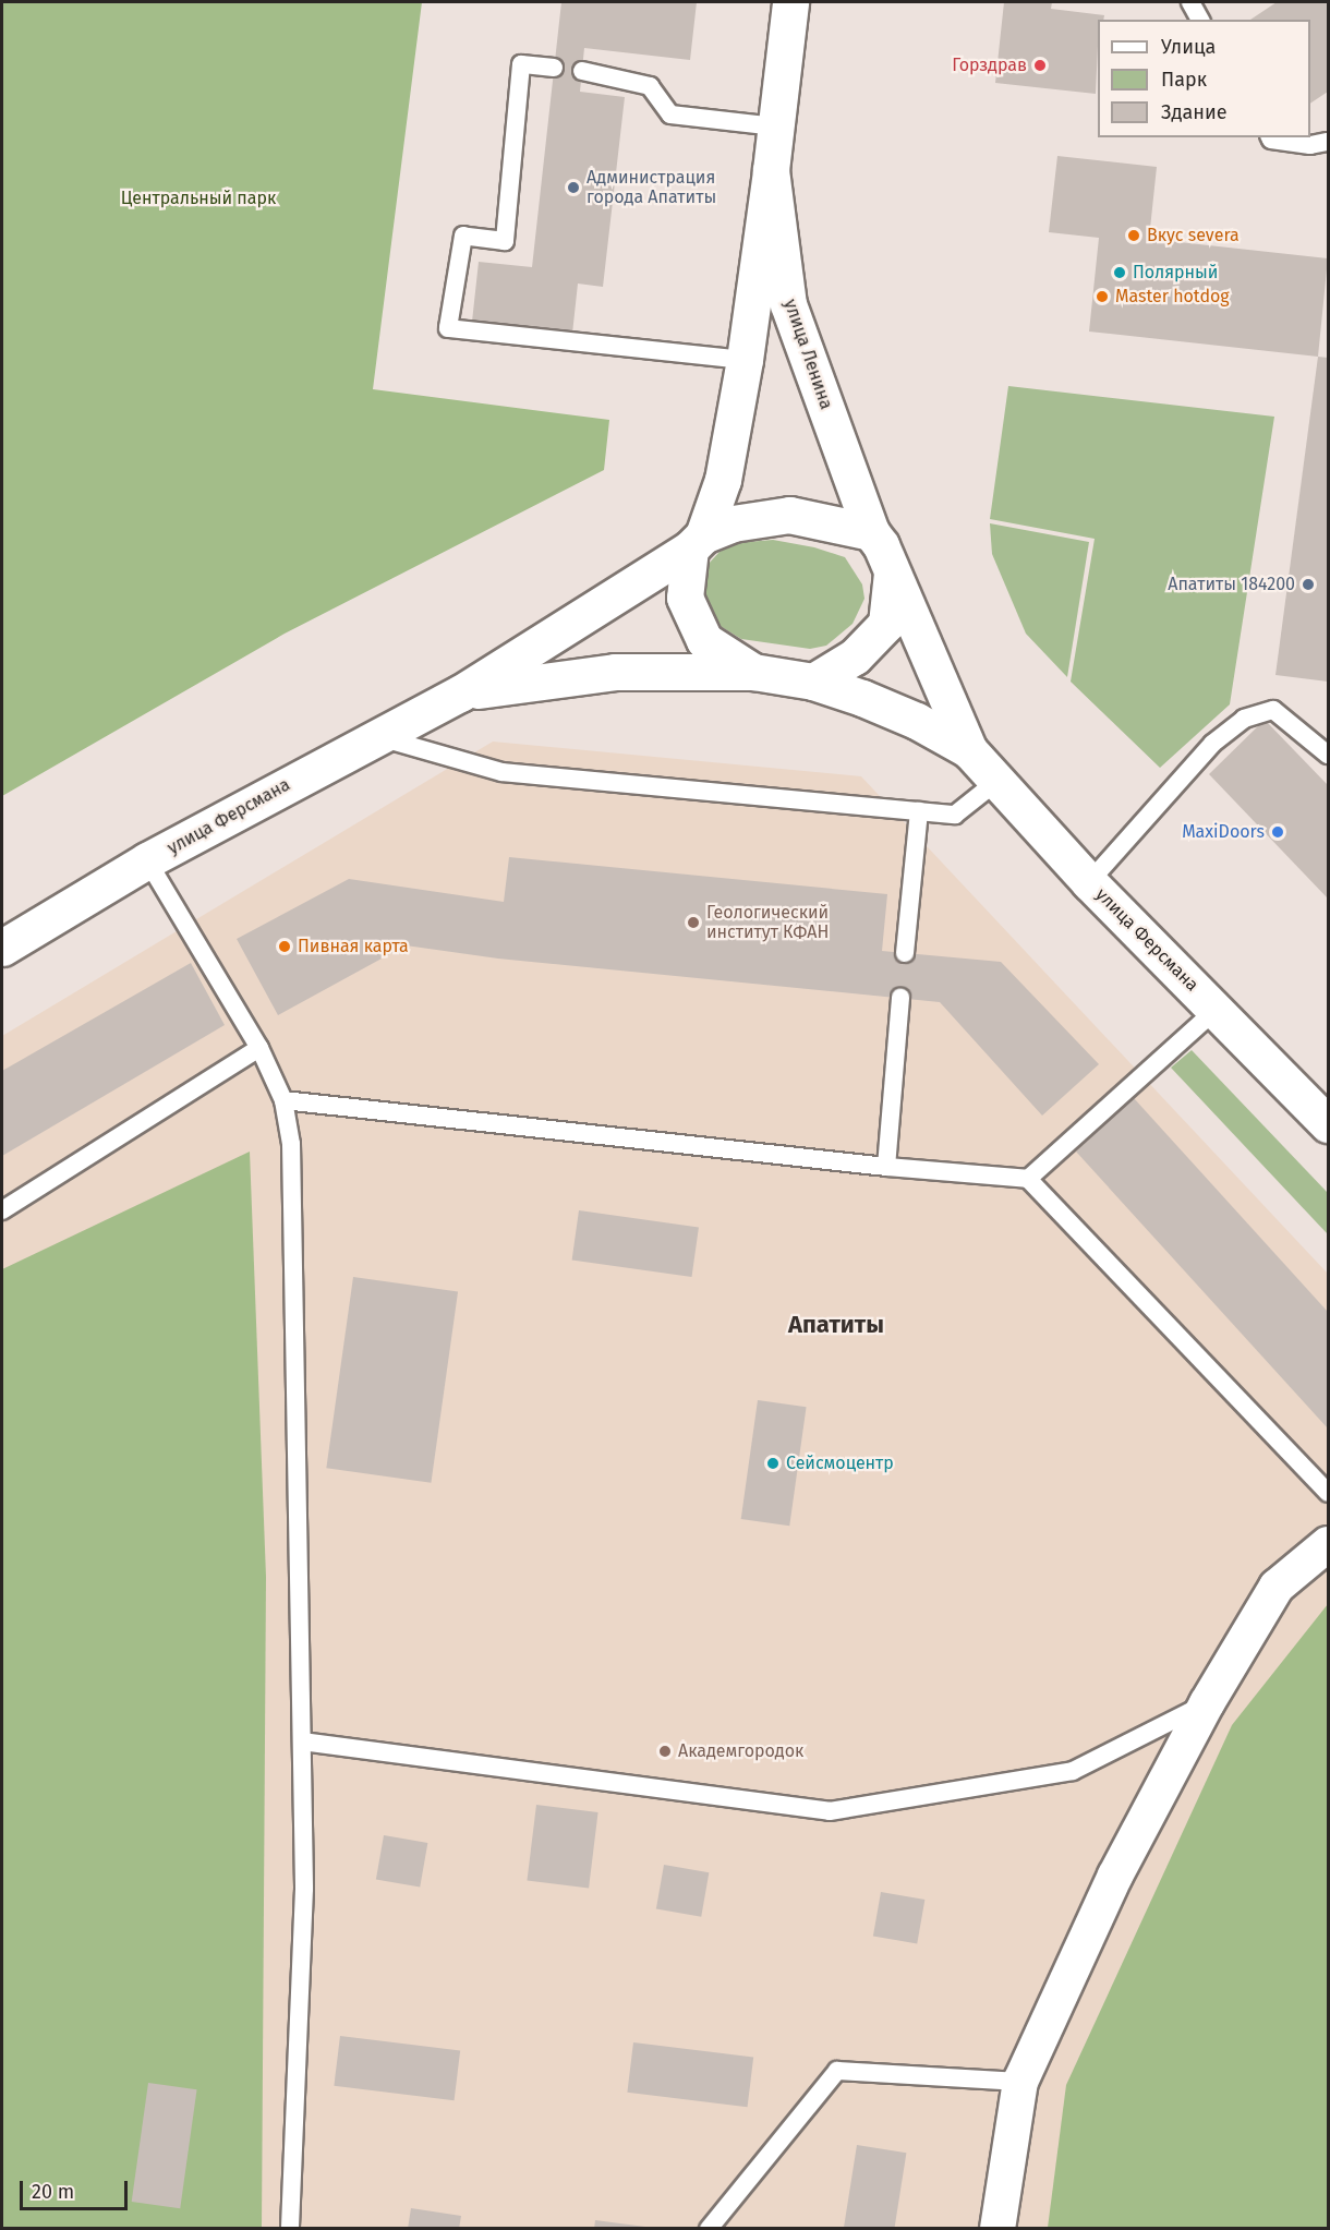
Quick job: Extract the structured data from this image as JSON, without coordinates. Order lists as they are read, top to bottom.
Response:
{
  "streets": {
    "street": ["улица Ленина", "улица Ферсмана"]
  },
  "crossings": [
    ["улица Ленина", "улица Ферсмана"]
  ],
  "districts": ["Апатиты"],
  "parks": ["Центральный парк"],
  "places": [
    "Горздрав",
    "Администрация города Апатиты",
    "Вкус severa",
    "Полярный",
    "Master hotdog",
    "Апатиты 184200",
    "MaxiDoors",
    "Геологический институт КФАН",
    "Пивная карта",
    "Сейсмоцентр",
    "Академгородок"
  ],
  "legend": ["Улица", "Парк", "Здание"],
  "scale_bar": "20 m"
}
